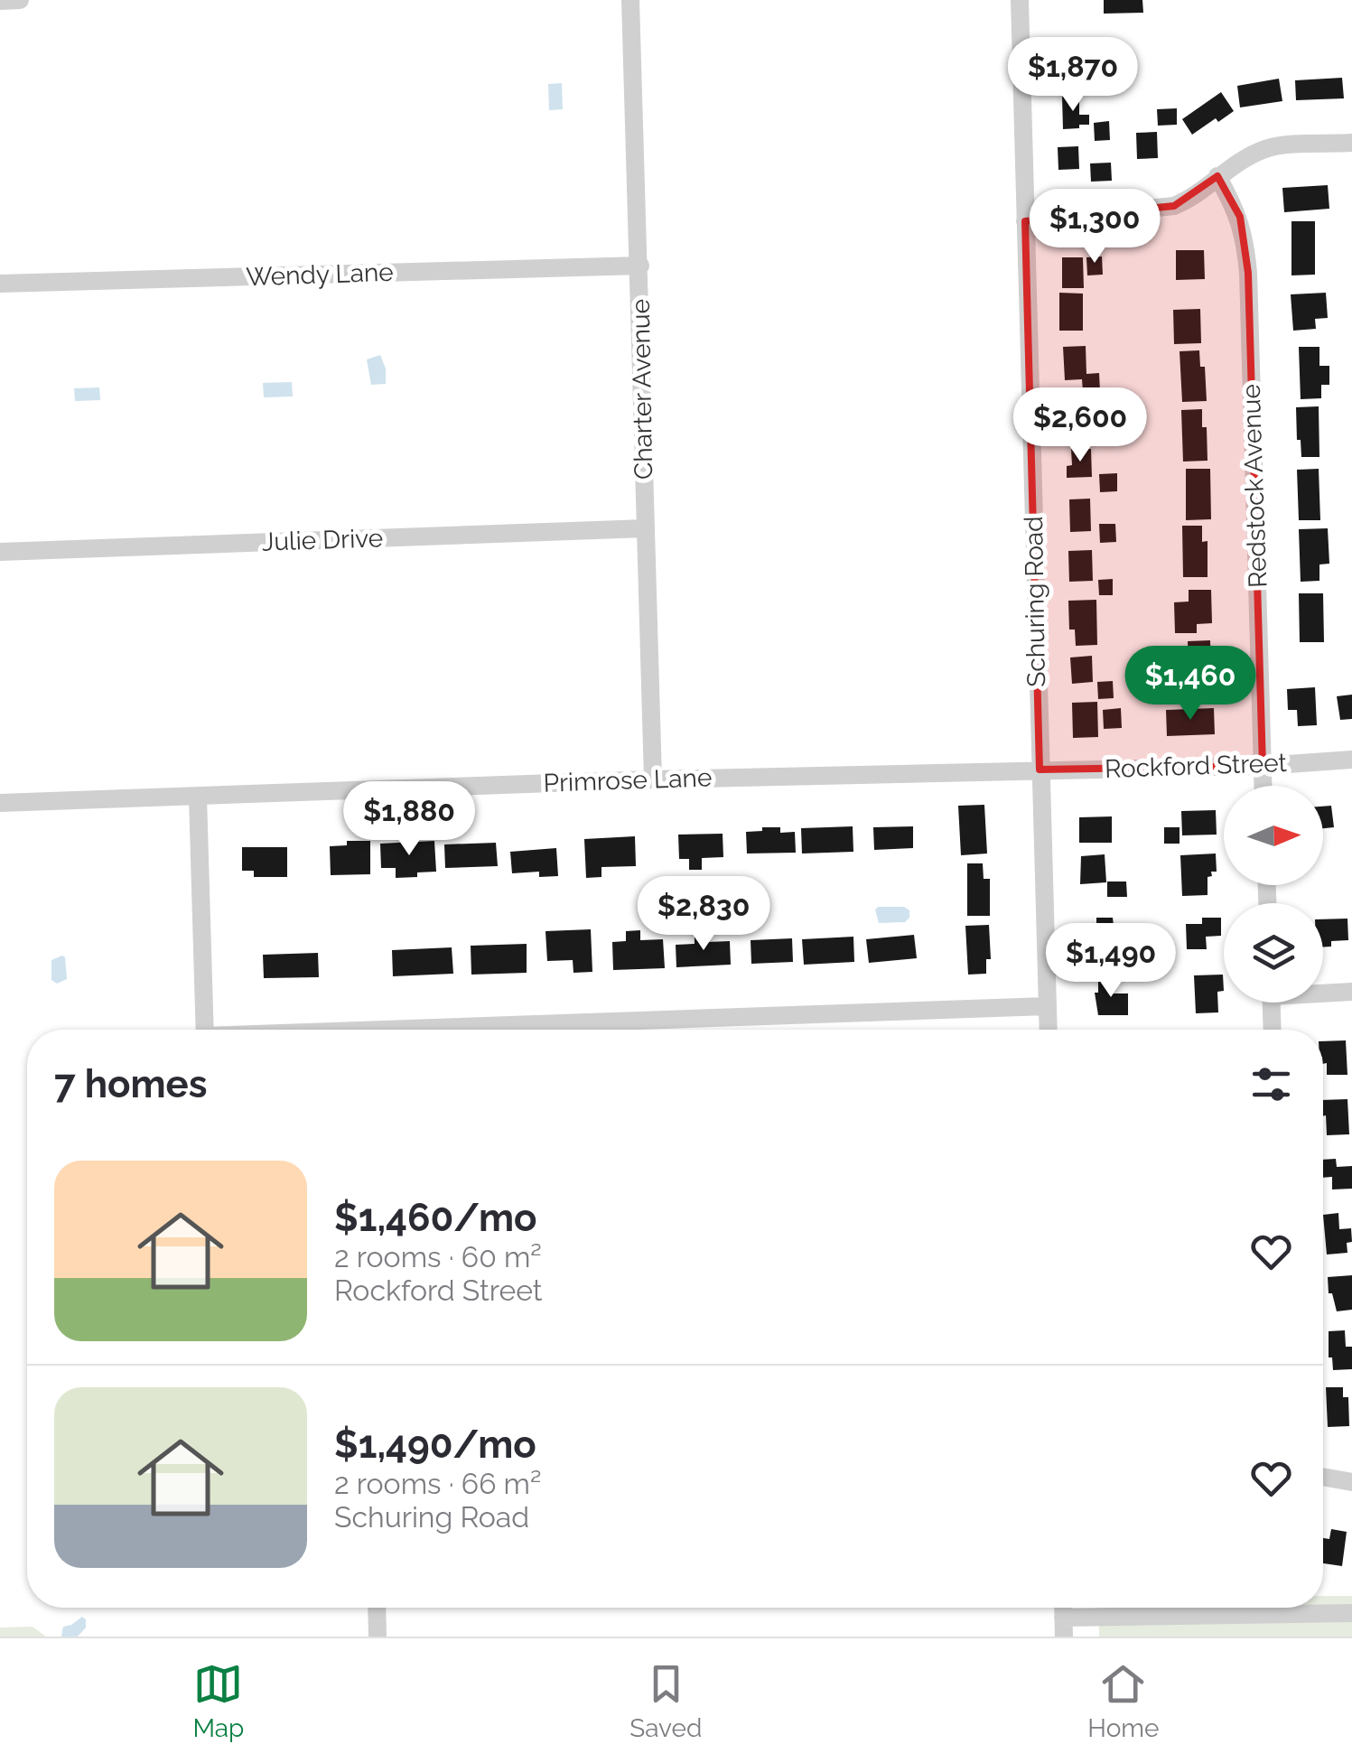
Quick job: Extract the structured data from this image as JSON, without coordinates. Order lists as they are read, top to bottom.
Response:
{
  "streets": {
    "street": [
      "Wendy Lane",
      "Charter Avenue",
      "Redstock Avenue",
      "Julie Drive",
      "Schuring Road",
      "Rockford Street",
      "Primrose Lane"
    ]
  },
  "crossings": [
    ["Wendy Lane", "Charter Avenue"],
    ["Charter Avenue", "Julie Drive"],
    ["Charter Avenue", "Primrose Lane"],
    ["Redstock Avenue", "Rockford Street"],
    ["Schuring Road", "Rockford Street"],
    ["Schuring Road", "Primrose Lane"],
    ["Rockford Street", "Primrose Lane"]
  ],
  "north": "right",
  "page": {
    "price": [
      "$1,870",
      "$1,300",
      "$2,600",
      "$1,460",
      "$1,880",
      "$2,830",
      "$1,490"
    ],
    "heading": "7 homes",
    "list": [
      {
        "name": "$1,460/mo",
        "note": "2 rooms · 60 m² · Rockford Street"
      },
      {
        "name": "$1,490/mo",
        "note": "2 rooms · 66 m² · Schuring Road"
      }
    ],
    "tabs": ["Map", "Saved", "Home"]
  }
}
